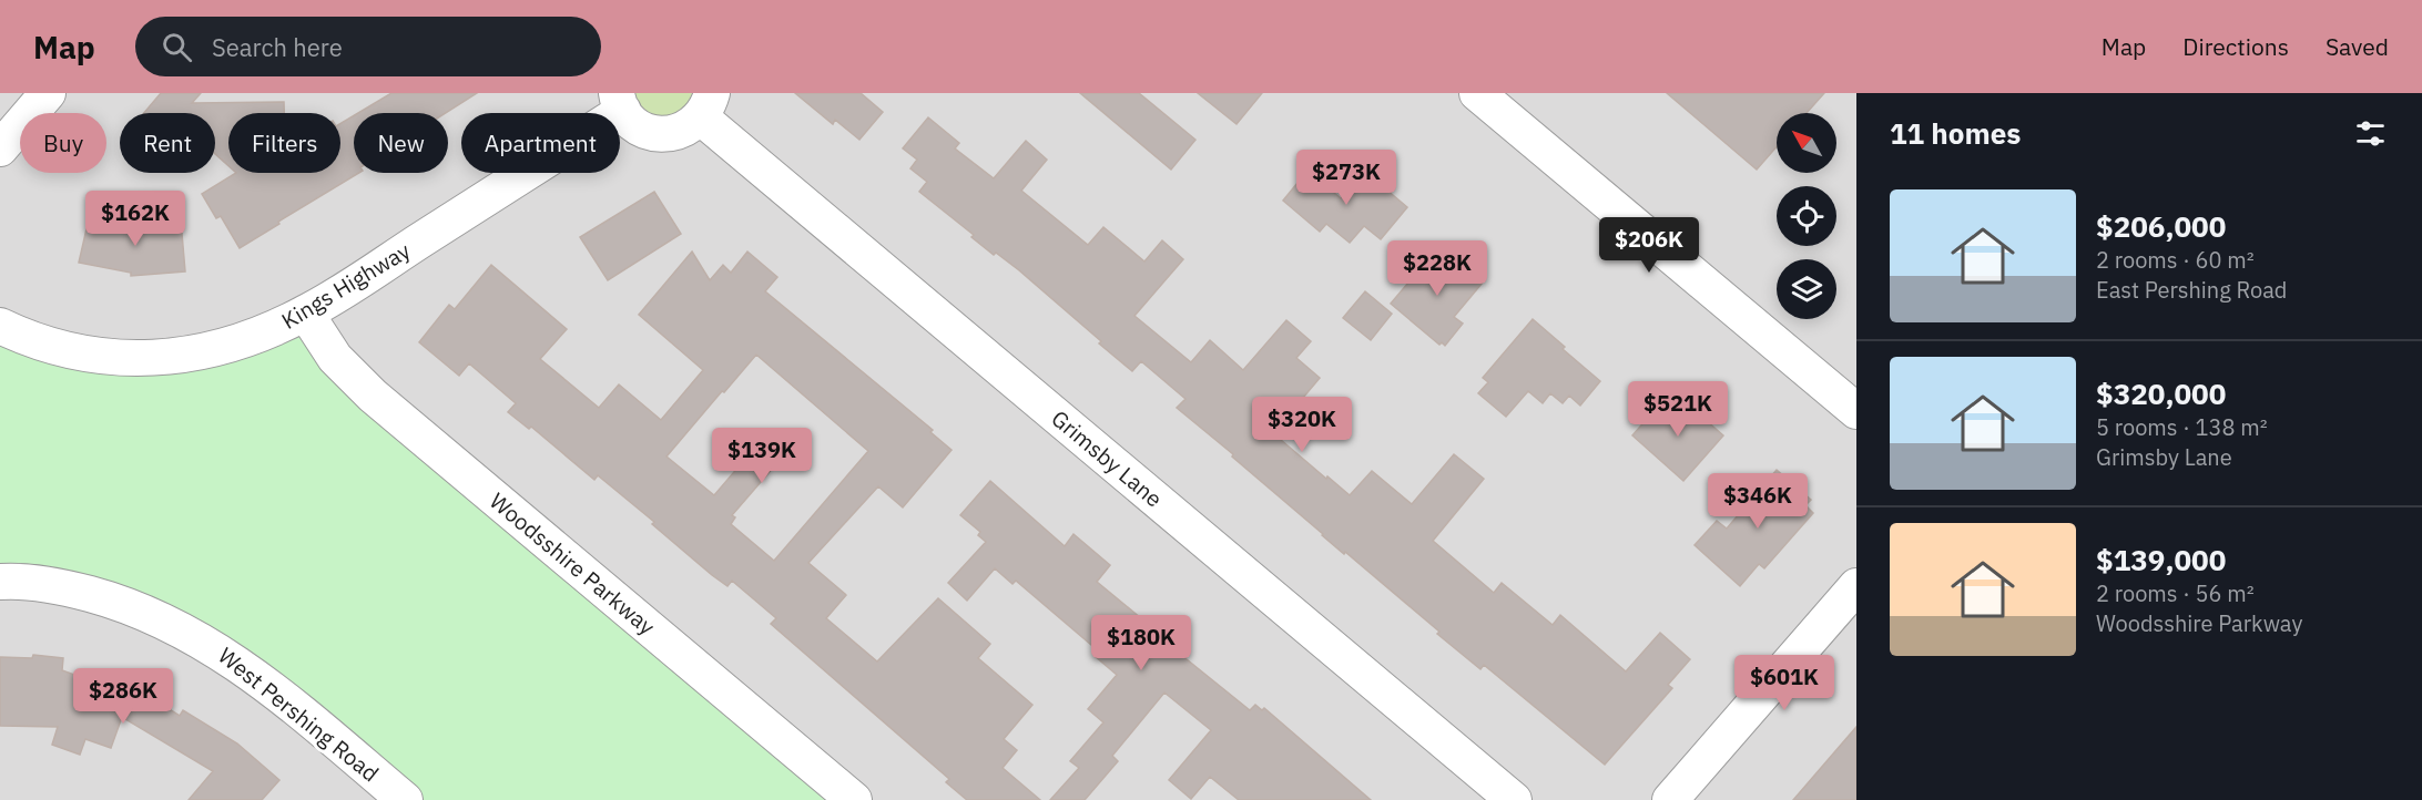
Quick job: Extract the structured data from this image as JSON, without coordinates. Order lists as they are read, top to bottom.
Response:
{
  "streets": {
    "street": [
      "Kings Highway",
      "Grimsby Lane",
      "Woodsshire Parkway",
      "West Pershing Road"
    ]
  },
  "crossings": [
    ["Kings Highway", "Woodsshire Parkway"]
  ],
  "north": "top left",
  "page": {
    "header": "Map",
    "search": "Search here",
    "nav": ["Map", "Directions", "Saved"],
    "heading": "11 homes",
    "chip": [
      "Buy",
      "Rent",
      "Filters",
      "New",
      "Apartment"
    ],
    "price": [
      "$273K",
      "$162K",
      "$206K",
      "$228K",
      "$521K",
      "$320K",
      "$139K",
      "$346K",
      "$180K",
      "$601K",
      "$286K"
    ],
    "list": [
      {
        "name": "$206,000",
        "note": "2 rooms · 60 m² · East Pershing Road"
      },
      {
        "name": "$320,000",
        "note": "5 rooms · 138 m² · Grimsby Lane"
      },
      {
        "name": "$139,000",
        "note": "2 rooms · 56 m² · Woodsshire Parkway"
      }
    ]
  }
}
